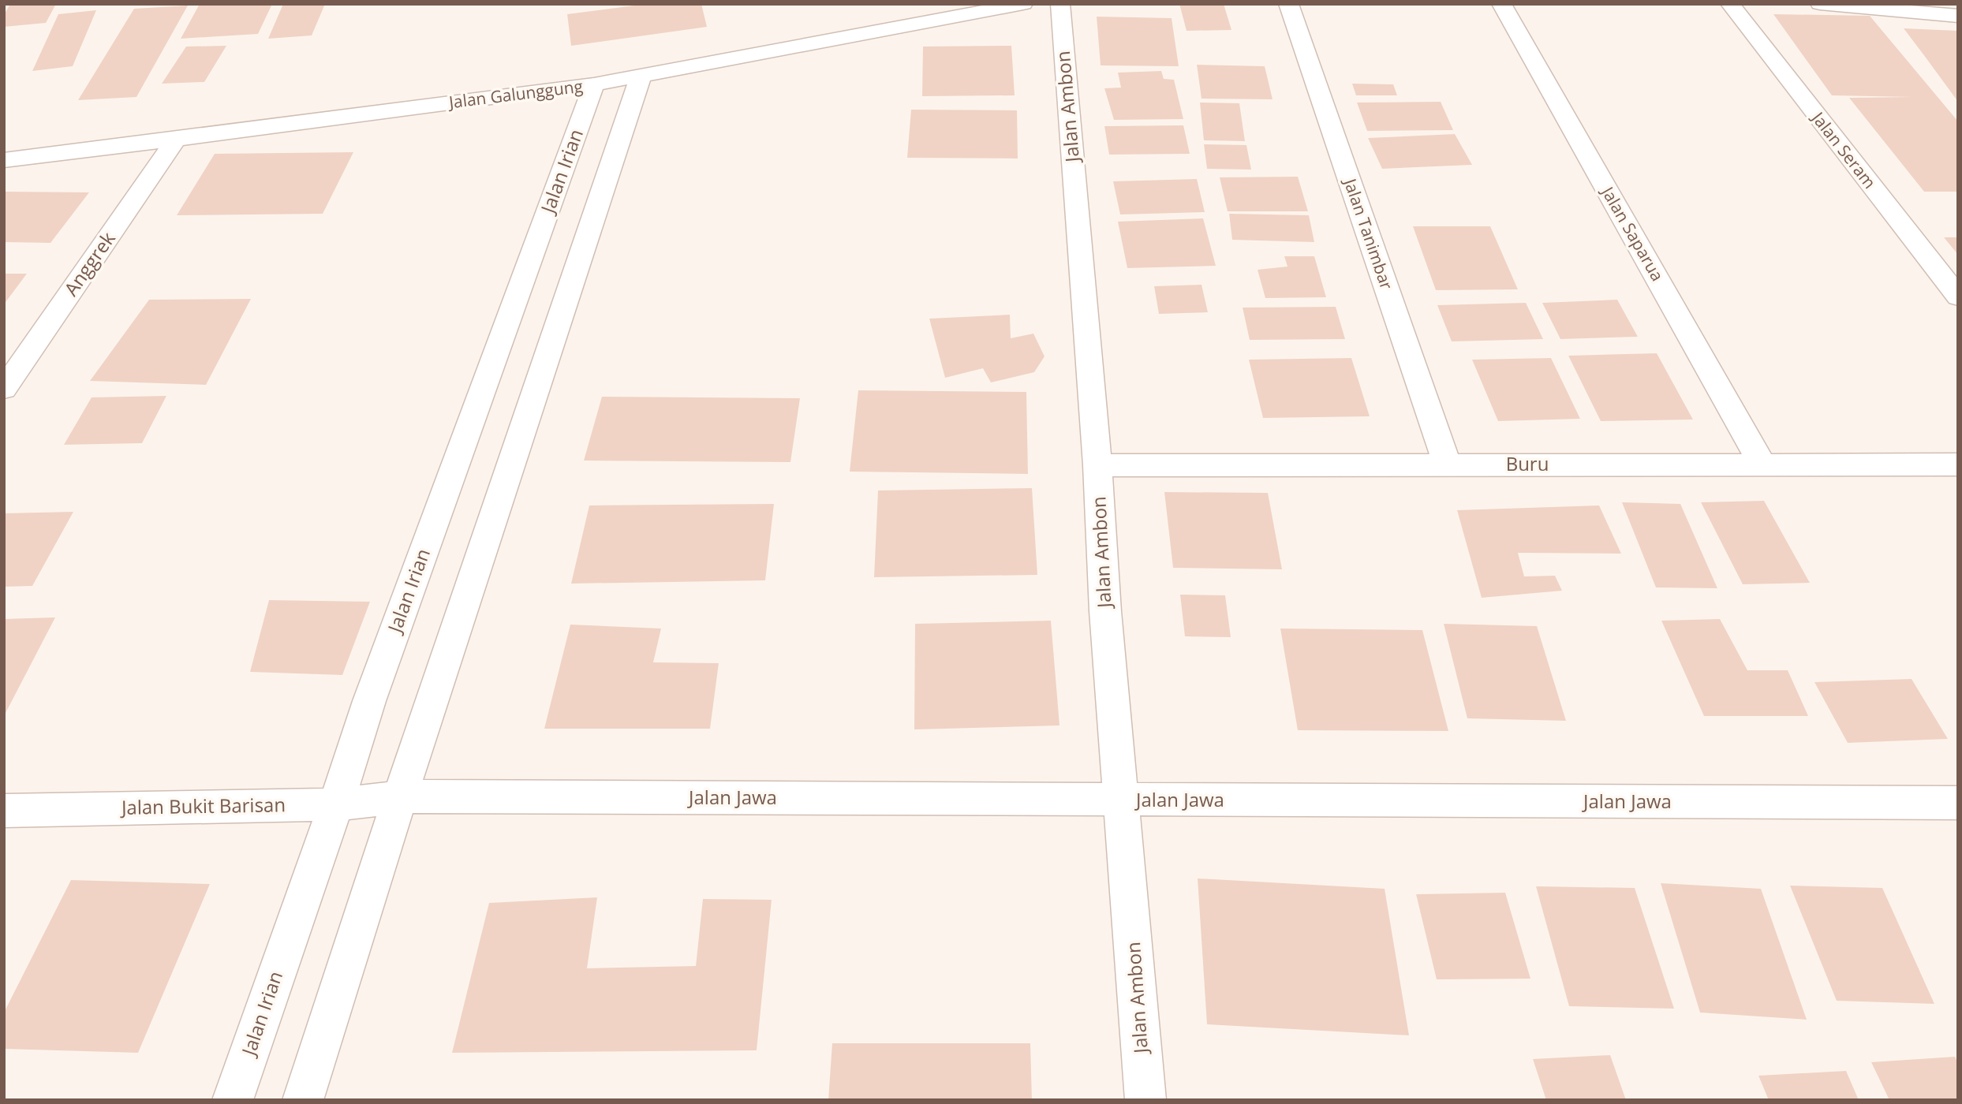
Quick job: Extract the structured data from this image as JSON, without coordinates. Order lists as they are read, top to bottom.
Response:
{
  "streets": {
    "street": [
      "Jalan Galunggung",
      "Jalan Ambon",
      "Jalan Seram",
      "Jalan Irian",
      "Jalan Tanimbar",
      "Jalan Saparua",
      "Anggrek",
      "Buru",
      "Jalan Jawa",
      "Jalan Bukit Barisan"
    ]
  },
  "crossings": [
    ["Jalan Galunggung", "Jalan Irian"],
    ["Jalan Galunggung", "Anggrek"],
    ["Jalan Ambon", "Buru"],
    ["Jalan Ambon", "Jalan Jawa"],
    ["Jalan Irian", "Jalan Bukit Barisan"],
    ["Jalan Tanimbar", "Buru"],
    ["Jalan Saparua", "Buru"],
    ["Jalan Jawa", "Jalan Bukit Barisan"]
  ]
}
